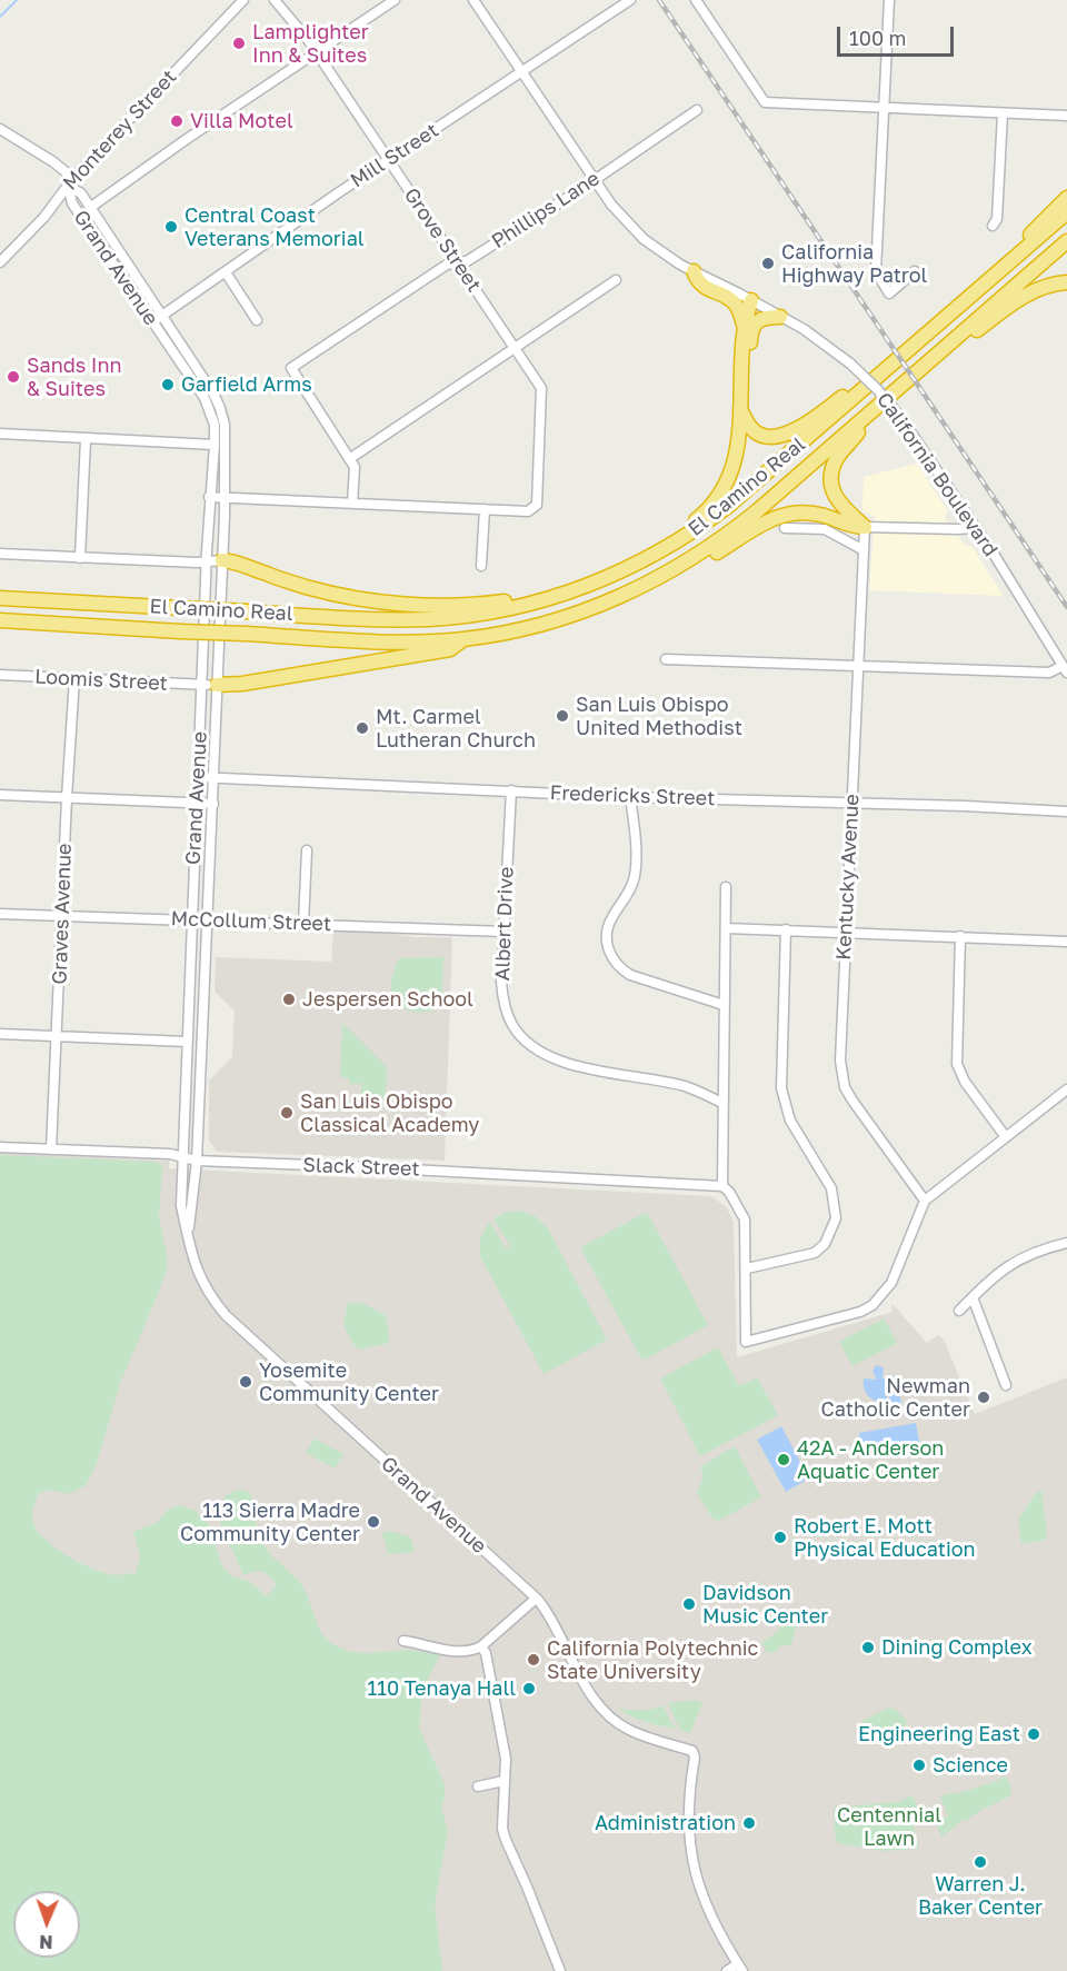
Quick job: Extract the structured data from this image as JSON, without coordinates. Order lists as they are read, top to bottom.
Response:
{
  "streets": {
    "highway": ["El Camino Real"],
    "street": [
      "Monterey Street",
      "Mill Street",
      "Phillips Lane",
      "Grove Street",
      "Grand Avenue",
      "California Boulevard",
      "Loomis Street",
      "Fredericks Street",
      "Kentucky Avenue",
      "Graves Avenue",
      "McCollum Street",
      "Albert Drive",
      "Slack Street"
    ]
  },
  "crossings": [
    ["Monterey Street", "Grand Avenue"],
    ["Mill Street", "Grove Street"],
    ["Mill Street", "Grand Avenue"],
    ["Mill Street", "California Boulevard"],
    ["Phillips Lane", "Grove Street"],
    ["Phillips Lane", "California Boulevard"],
    ["Grand Avenue", "Loomis Street"],
    ["Grand Avenue", "Fredericks Street"],
    ["Grand Avenue", "McCollum Street"],
    ["Grand Avenue", "Slack Street"],
    ["Loomis Street", "Graves Avenue"],
    ["Fredericks Street", "Kentucky Avenue"],
    ["Fredericks Street", "Albert Drive"],
    ["Graves Avenue", "McCollum Street"],
    ["Graves Avenue", "Slack Street"],
    ["McCollum Street", "Albert Drive"]
  ],
  "parks": ["Centennial Lawn"],
  "places": [
    "Lamplighter Inn & Suites",
    "Villa Motel",
    "Central Coast Veterans Memorial",
    "California Highway Patrol",
    "Sands Inn & Suites",
    "Garfield Arms",
    "San Luis Obispo United Methodist",
    "Mt. Carmel Lutheran Church",
    "Jespersen School",
    "San Luis Obispo Classical Academy",
    "Yosemite Community Center",
    "Newman Catholic Center",
    "42A - Anderson Aquatic Center",
    "113 Sierra Madre Community Center",
    "Robert E. Mott Physical Education",
    "Davidson Music Center",
    "Dining Complex",
    "California Polytechnic State University",
    "110 Tenaya Hall",
    "Engineering East",
    "Science",
    "Administration",
    "Warren J. Baker Center"
  ],
  "scale_bar": "100 m",
  "north": "bottom"
}
